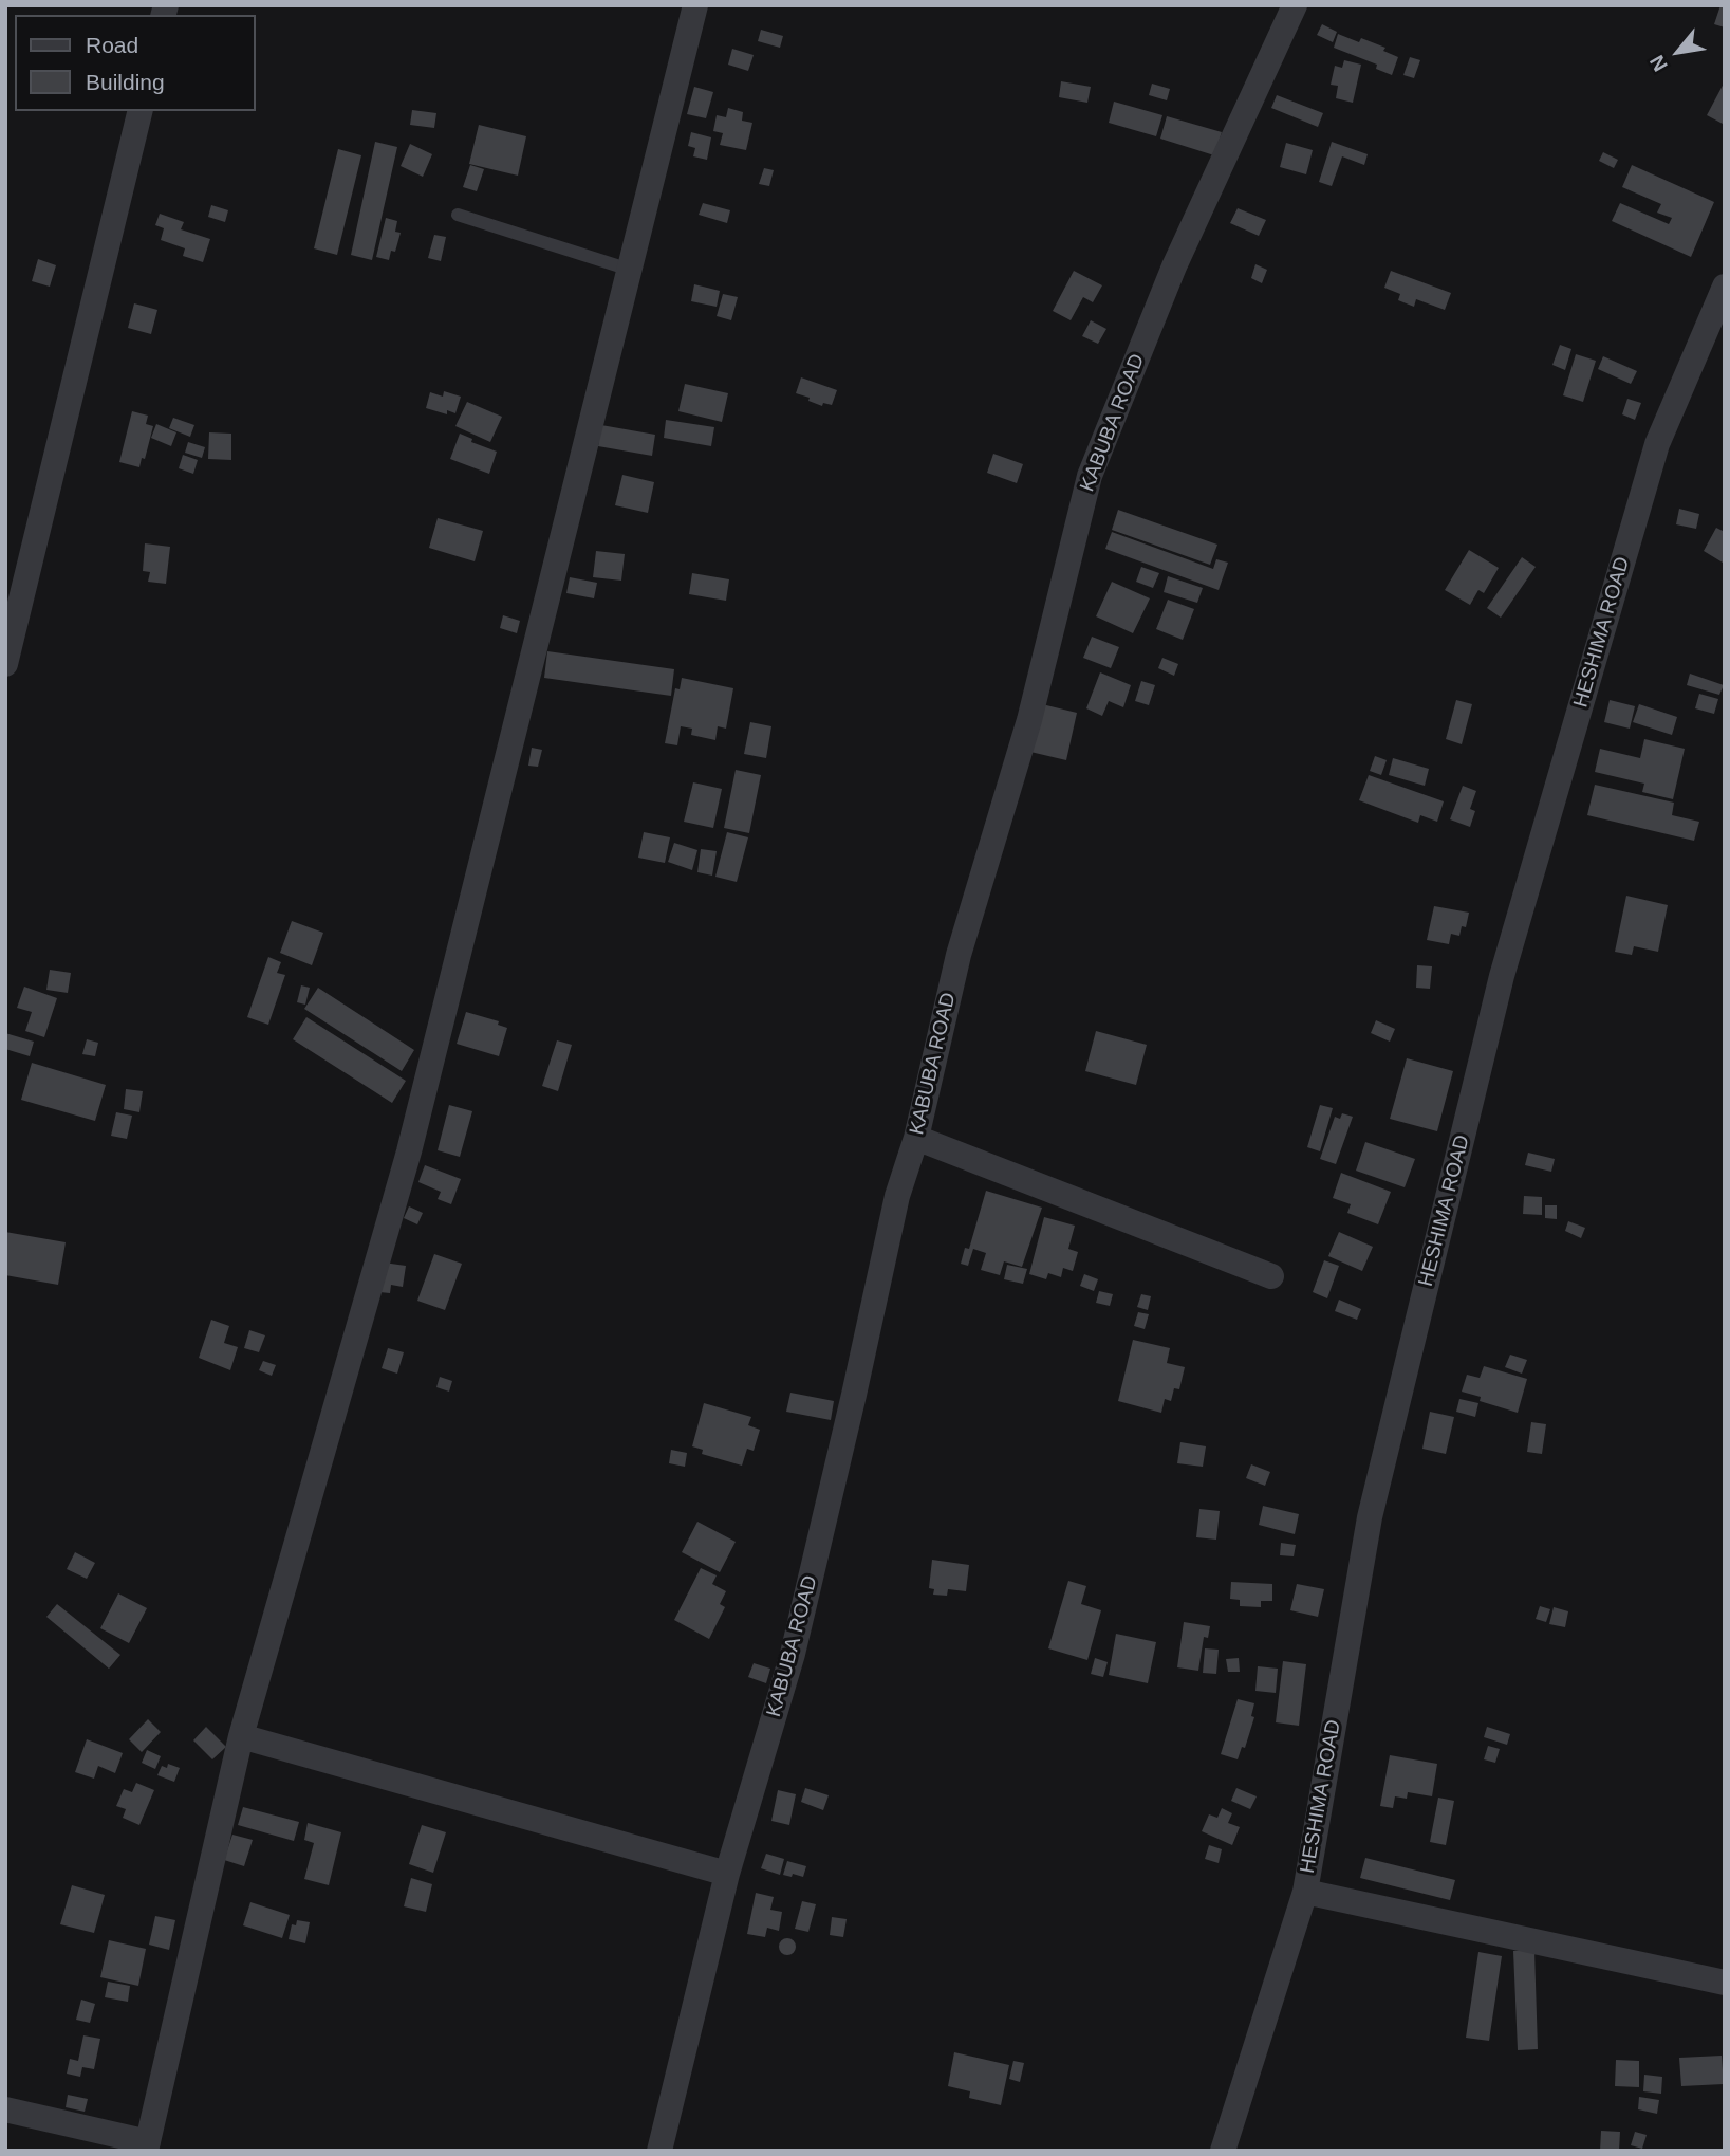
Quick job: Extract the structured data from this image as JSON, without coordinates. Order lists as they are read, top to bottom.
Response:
{
  "streets": {
    "street": ["KABUBA ROAD", "HESHIMA ROAD"]
  },
  "legend": ["Road", "Building"],
  "north": "bottom left"
}
